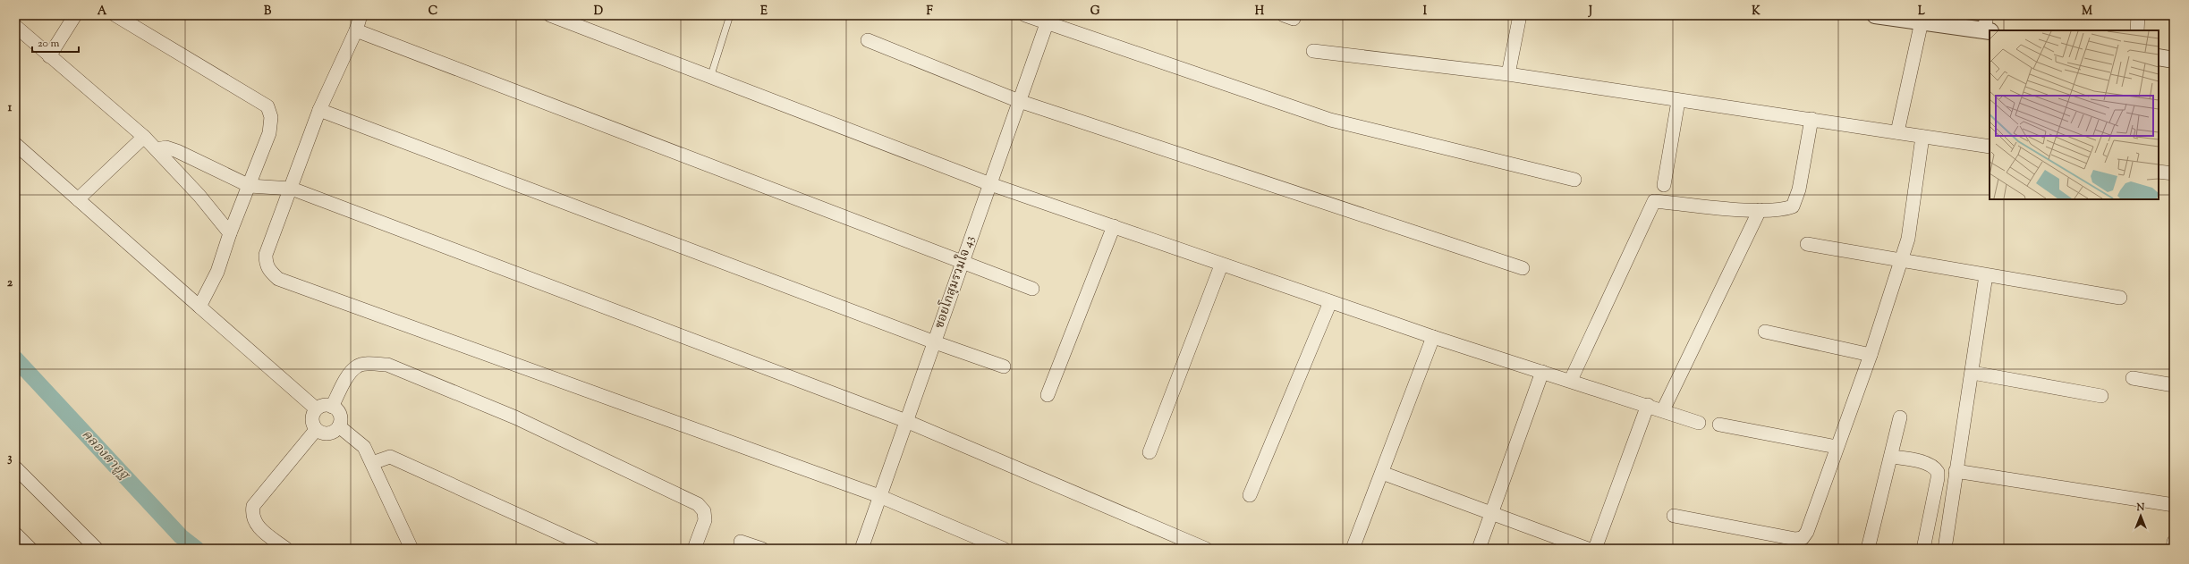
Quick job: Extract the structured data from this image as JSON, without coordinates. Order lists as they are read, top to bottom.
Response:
{
  "streets": {
    "street": ["ซอยโกสุมรวมใจ 43"]
  },
  "water": ["คลองตาอูฐ"],
  "scale_bar": "20 m",
  "north": "top",
  "grid": {
    "columns": [
      "A",
      "B",
      "C",
      "D",
      "E",
      "F",
      "G",
      "H",
      "I",
      "J",
      "K",
      "L",
      "M"
    ],
    "rows": ["1", "2", "3"]
  }
}
